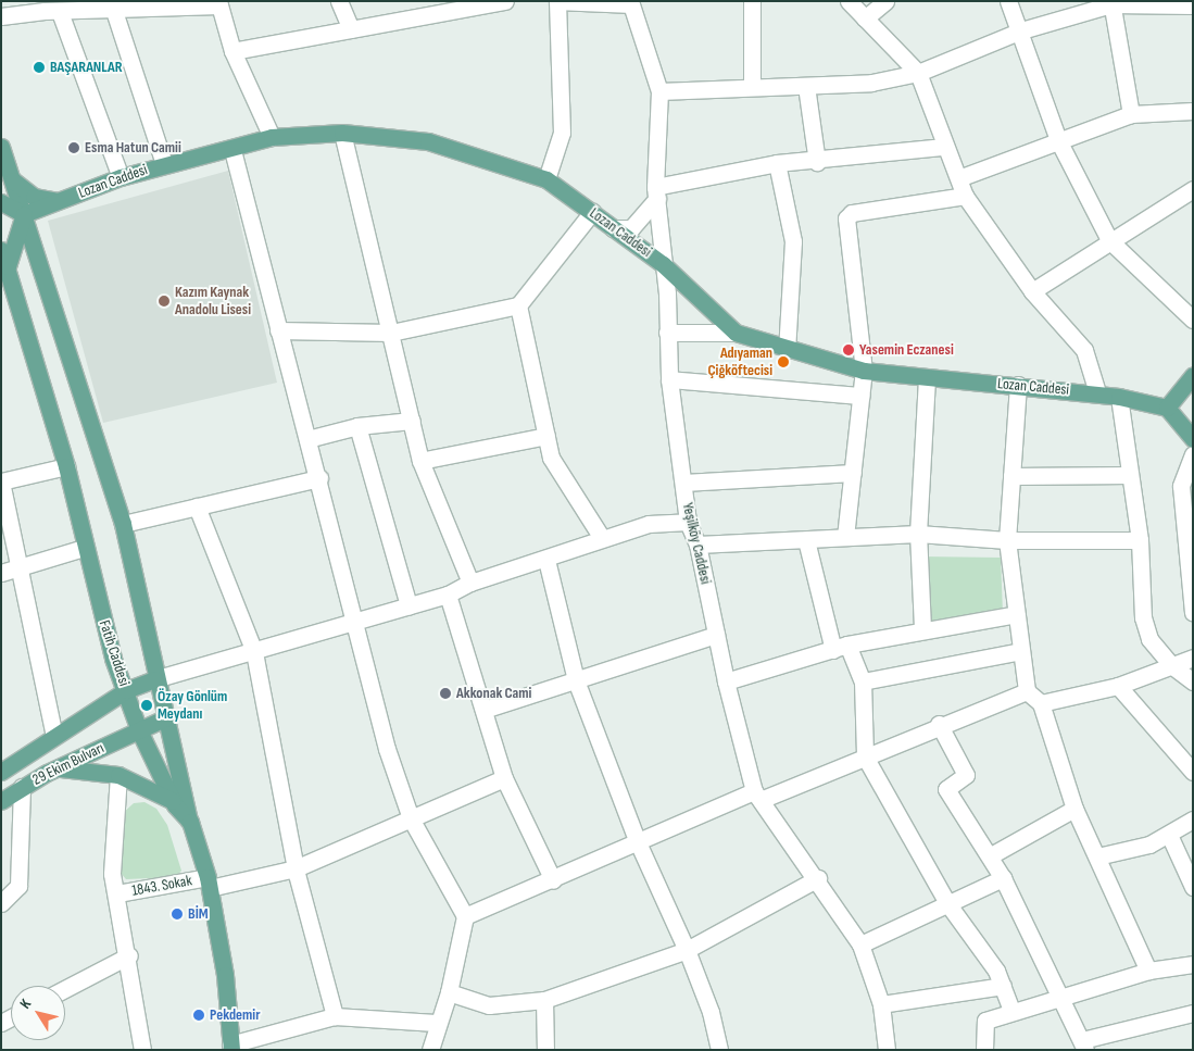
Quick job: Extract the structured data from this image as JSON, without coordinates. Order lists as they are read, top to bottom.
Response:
{
  "streets": {
    "main road": ["Lozan Caddesi", "Fatih Caddesi", "29 Ekim Bulvarı"],
    "street": ["Yeşilköy Caddesi", "1843. Sokak"]
  },
  "crossings": [
    ["Lozan Caddesi", "Yeşilköy Caddesi"],
    ["Lozan Caddesi", "Fatih Caddesi"],
    ["Fatih Caddesi", "29 Ekim Bulvarı"],
    ["Fatih Caddesi", "1843. Sokak"]
  ],
  "places": [
    "BAŞARANLAR",
    "Esma Hatun Camii",
    "Kazım Kaynak Anadolu Lisesi",
    "Yasemin Eczanesi",
    "Adıyaman Çiğköftecisi",
    "Akkonak Cami",
    "Özay Gönlüm Meydanı",
    "BİM",
    "Pekdemir"
  ],
  "north": "top left"
}
